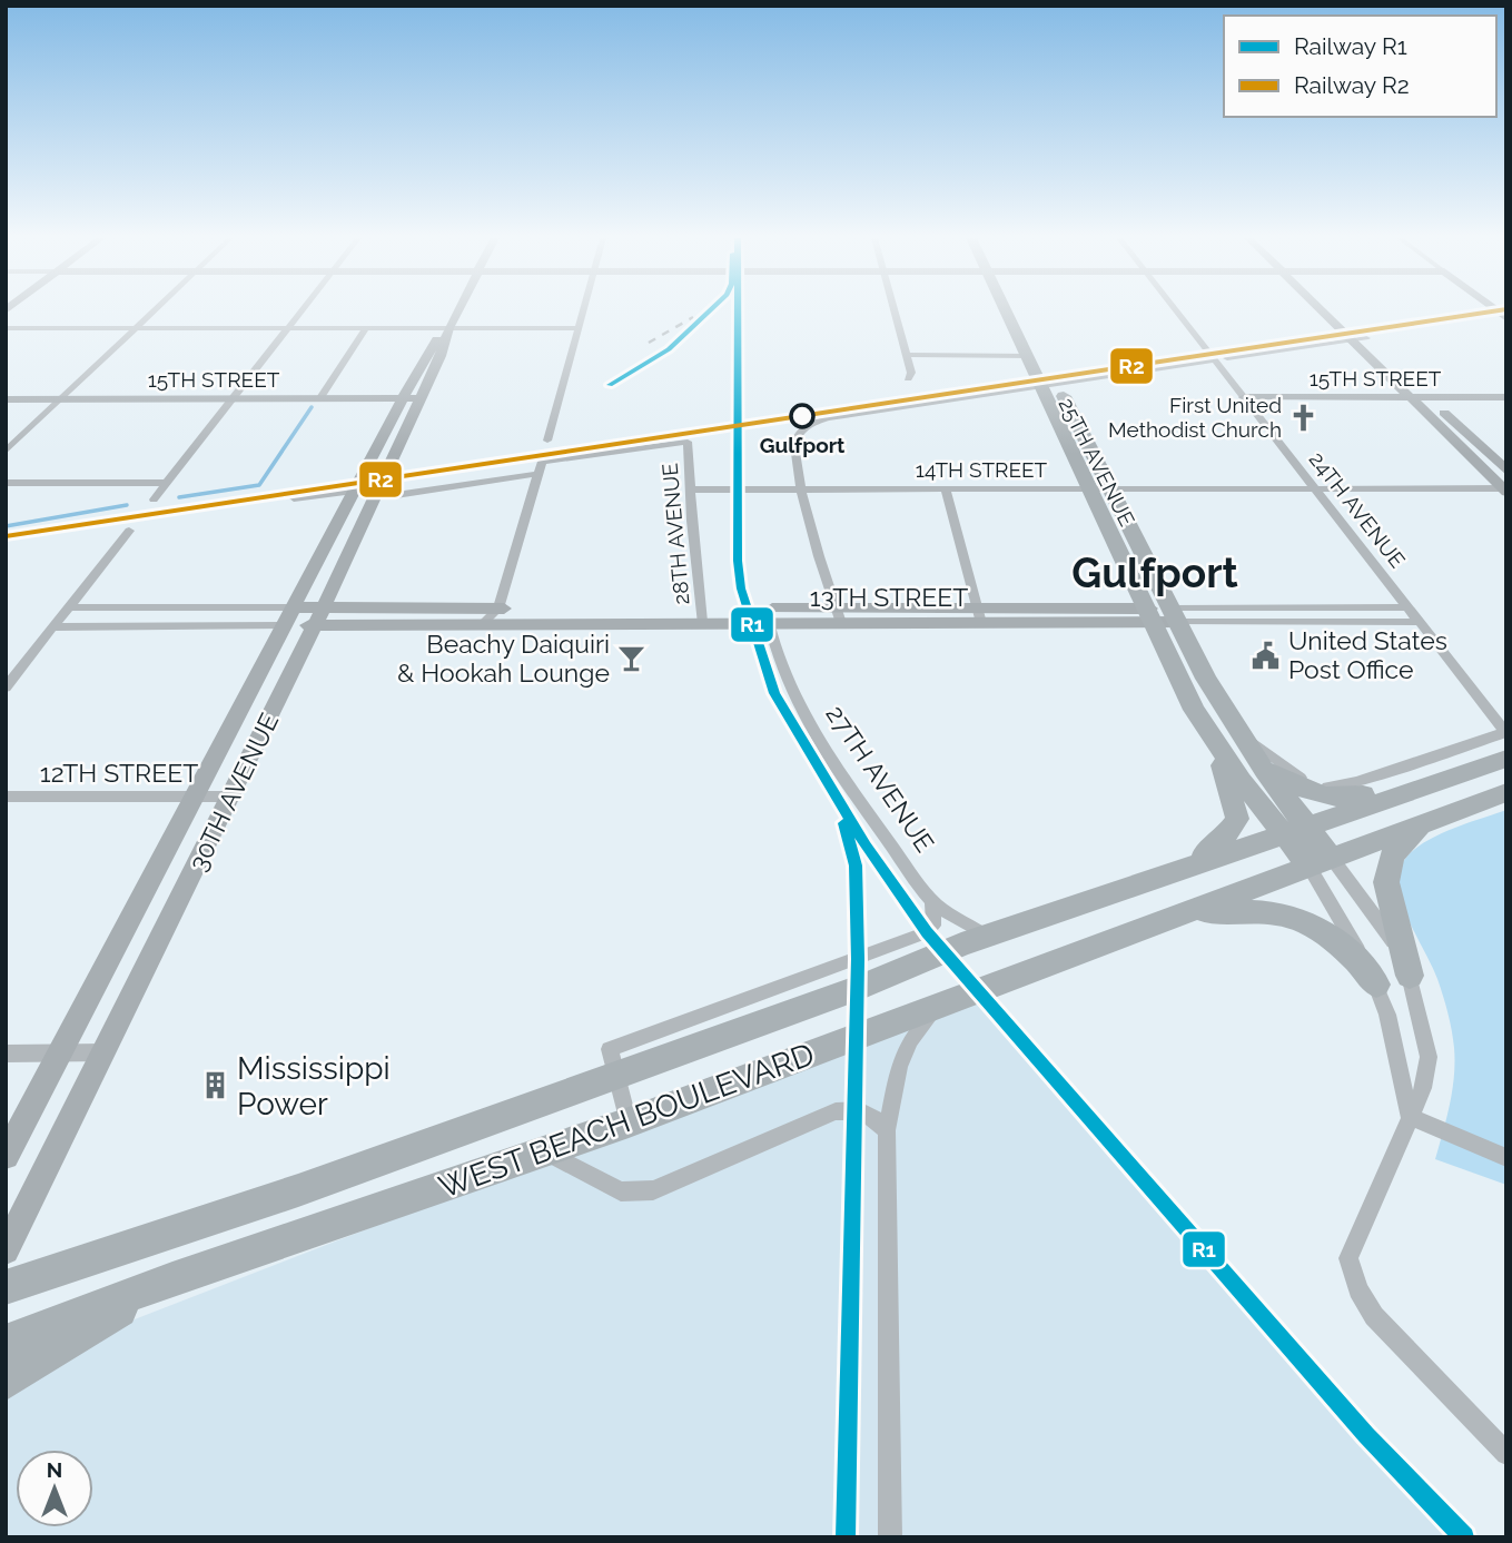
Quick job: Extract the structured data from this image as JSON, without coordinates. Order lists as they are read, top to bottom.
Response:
{
  "streets": {
    "main road": ["25TH AVENUE", "WEST BEACH BOULEVARD"],
    "street": [
      "15TH STREET",
      "14TH STREET",
      "24TH AVENUE",
      "28TH AVENUE",
      "13TH STREET",
      "12TH STREET",
      "27TH AVENUE",
      "30TH AVENUE"
    ]
  },
  "crossings": [
    ["15TH STREET", "24TH AVENUE"],
    ["15TH STREET", "30TH AVENUE"],
    ["25TH AVENUE", "14TH STREET"],
    ["25TH AVENUE", "13TH STREET"],
    ["25TH AVENUE", "WEST BEACH BOULEVARD"],
    ["14TH STREET", "24TH AVENUE"],
    ["14TH STREET", "28TH AVENUE"],
    ["24TH AVENUE", "13TH STREET"],
    ["28TH AVENUE", "13TH STREET"],
    ["13TH STREET", "27TH AVENUE"],
    ["13TH STREET", "30TH AVENUE"],
    ["12TH STREET", "30TH AVENUE"],
    ["27TH AVENUE", "WEST BEACH BOULEVARD"]
  ],
  "districts": ["Gulfport"],
  "places": {
    "other": ["Gulfport"],
    "church": ["First United Methodist Church"],
    "public building": ["United States Post Office"],
    "bar": ["Beachy Daiquiri & Hookah Lounge"],
    "building": ["Mississippi Power"]
  },
  "lines": ["rail line R1", "rail line R2"],
  "legend": ["Railway R1", "Railway R2"],
  "north": "top"
}
